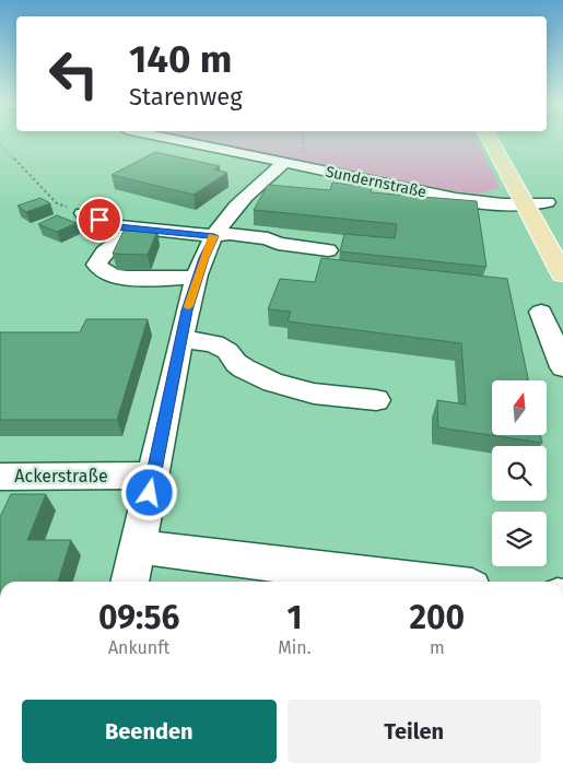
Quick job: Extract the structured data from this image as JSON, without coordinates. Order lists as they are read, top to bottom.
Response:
{
  "streets": {
    "street": ["Sundernstraße", "Ackerstraße"]
  },
  "north": "top",
  "page": {
    "turn": ["140 m", "Starenweg"],
    "eta": [
      "09:56",
      "Ankunft",
      "1",
      "Min.",
      "200",
      "m"
    ],
    "buttons": ["Beenden", "Teilen"]
  }
}
